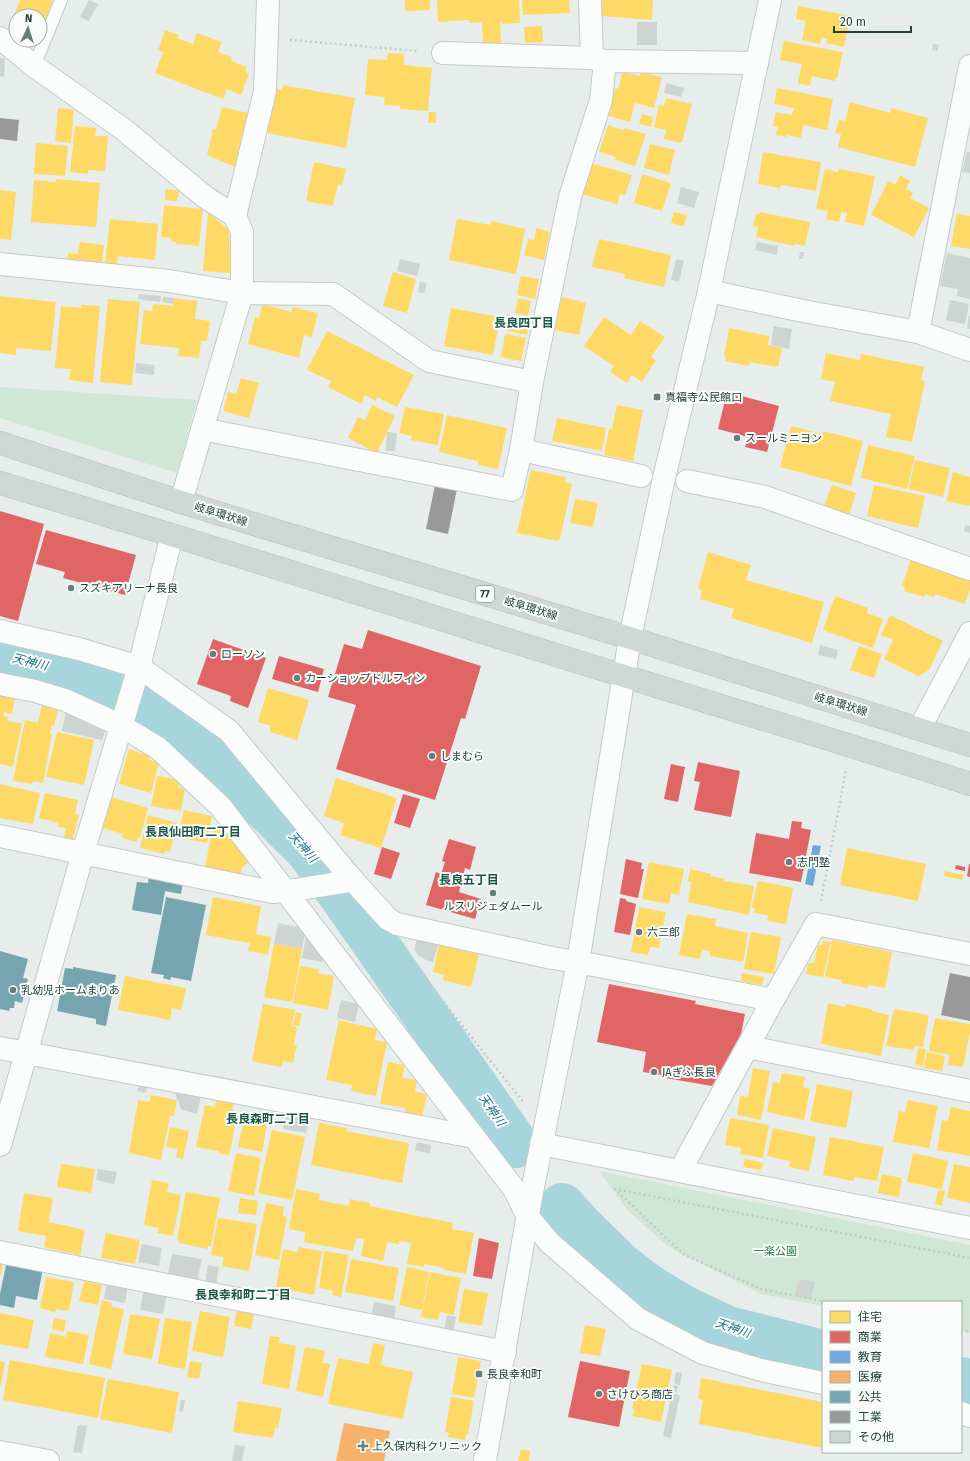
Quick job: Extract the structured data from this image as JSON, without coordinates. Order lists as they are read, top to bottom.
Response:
{
  "streets": {
    "main road": ["岐阜環状線", "77"]
  },
  "districts": [
    "長良四丁目",
    "長良仙田町二丁目",
    "長良五丁目",
    "長良森町二丁目",
    "長良幸和町二丁目"
  ],
  "water": ["天神川"],
  "parks": ["一楽公園"],
  "places": {
    "transit": ["真福寺公民館口", "長良幸和町"],
    "other": [
      "スールミニヨン",
      "スズキアリーナ長良",
      "ローソン",
      "カーショップドルフィン",
      "しまむら",
      "志門塾",
      "ルスリジェダムール",
      "六三郎",
      "乳幼児ホームまりあ",
      "JAぎふ長良",
      "さけひろ商店"
    ],
    "health": ["上久保内科クリニック"]
  },
  "legend": [
    "住宅",
    "商業",
    "教育",
    "医療",
    "公共",
    "工業",
    "その他"
  ],
  "scale_bar": "20 m",
  "north": "top"
}
